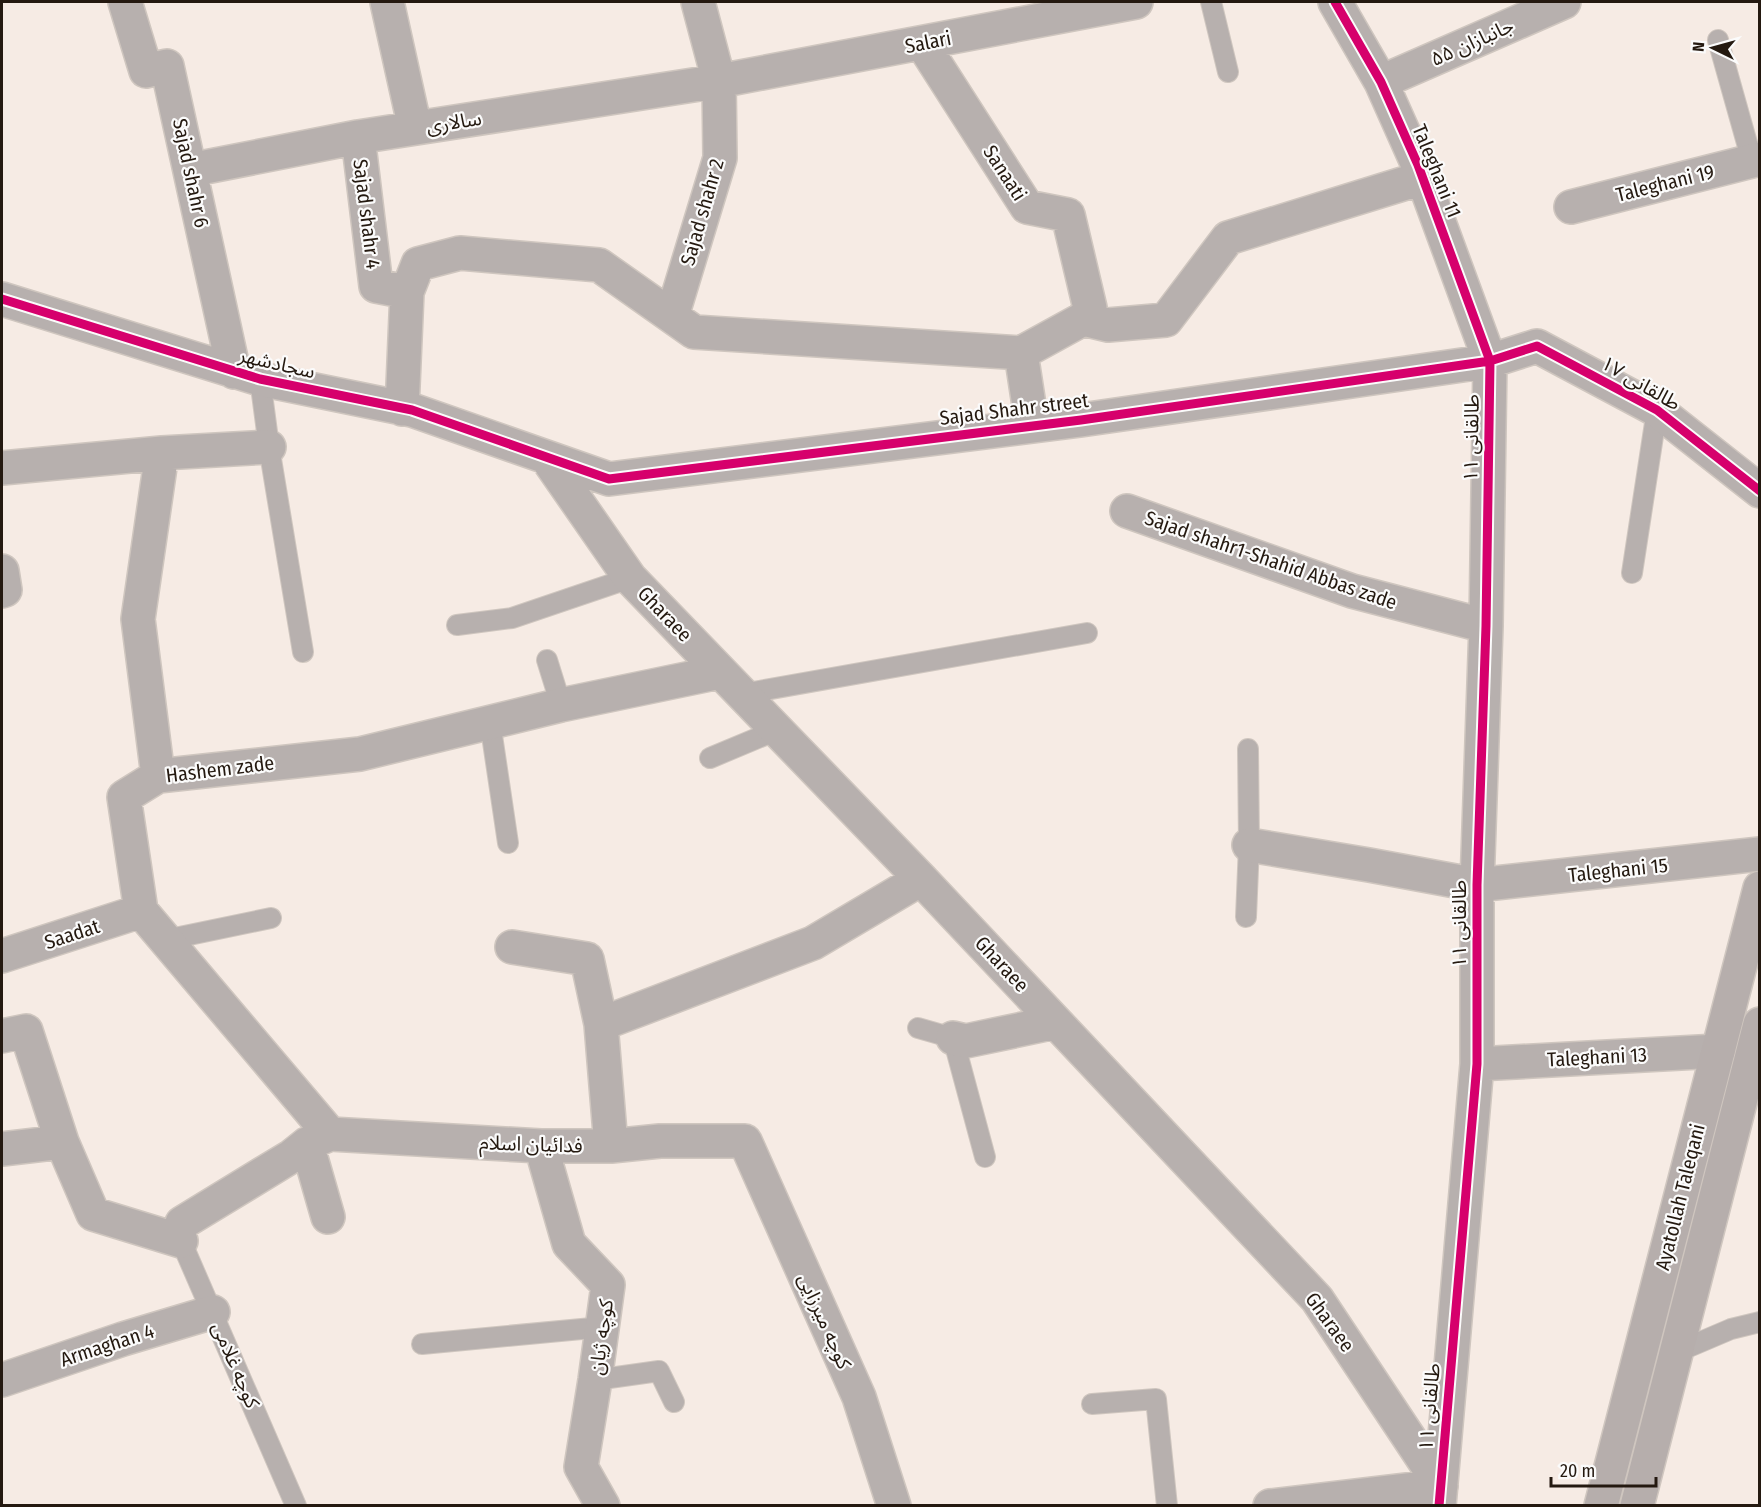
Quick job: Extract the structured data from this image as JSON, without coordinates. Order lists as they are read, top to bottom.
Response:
{
  "streets": {
    "main road": ["Ayatollah Taleqani"],
    "street": [
      "Salari",
      "جانبازان ۵۵",
      "سالاری",
      "Taleghani 11",
      "Sajad shahr 6",
      "Sanaati",
      "Taleghani 19",
      "Sajad shahr 2",
      "Sajad shahr 4",
      "سجادشهر",
      "طالقانی ۱۷",
      "Sajad Shahr street",
      "طالقانی ۱۱",
      "Sajad shahr1-Shahid Abbas zade",
      "Gharaee",
      "Hashem zade",
      "Taleghani 15",
      "Saadat",
      "Taleghani 13",
      "فدائیان اسلام",
      "کوچه میرزایی",
      "کوچه ژیان",
      "Armaghan 4"
    ],
    "lane": ["کوچه غلامی"]
  },
  "crossings": [
    ["Salari", "سالاری"],
    ["Salari", "Sanaati"],
    ["Salari", "Sajad shahr 2"],
    ["جانبازان ۵۵", "Taleghani 11"],
    ["سالاری", "Sajad shahr 6"],
    ["سالاری", "Sajad shahr 2"],
    ["سالاری", "Sajad shahr 4"],
    ["Taleghani 11", "طالقانی ۱۷"],
    ["Taleghani 11", "Sajad Shahr street"],
    ["Taleghani 11", "طالقانی ۱۱"],
    ["Sajad shahr 6", "سجادشهر"],
    ["سجادشهر", "Sajad Shahr street"],
    ["سجادشهر", "Gharaee"],
    ["طالقانی ۱۷", "Sajad Shahr street"],
    ["طالقانی ۱۷", "طالقانی ۱۱"],
    ["Sajad Shahr street", "طالقانی ۱۱"],
    ["Sajad Shahr street", "Gharaee"],
    ["طالقانی ۱۱", "Sajad shahr1-Shahid Abbas zade"],
    ["طالقانی ۱۱", "Gharaee"],
    ["طالقانی ۱۱", "Taleghani 15"],
    ["طالقانی ۱۱", "Taleghani 13"],
    ["Gharaee", "Hashem zade"],
    ["Hashem zade", "Saadat"],
    ["Taleghani 13", "Ayatollah Taleqani"],
    ["فدائیان اسلام", "کوچه میرزایی"],
    ["فدائیان اسلام", "کوچه ژیان"],
    ["Armaghan 4", "کوچه غلامی"]
  ],
  "scale_bar": "20 m",
  "north": "left"
}
